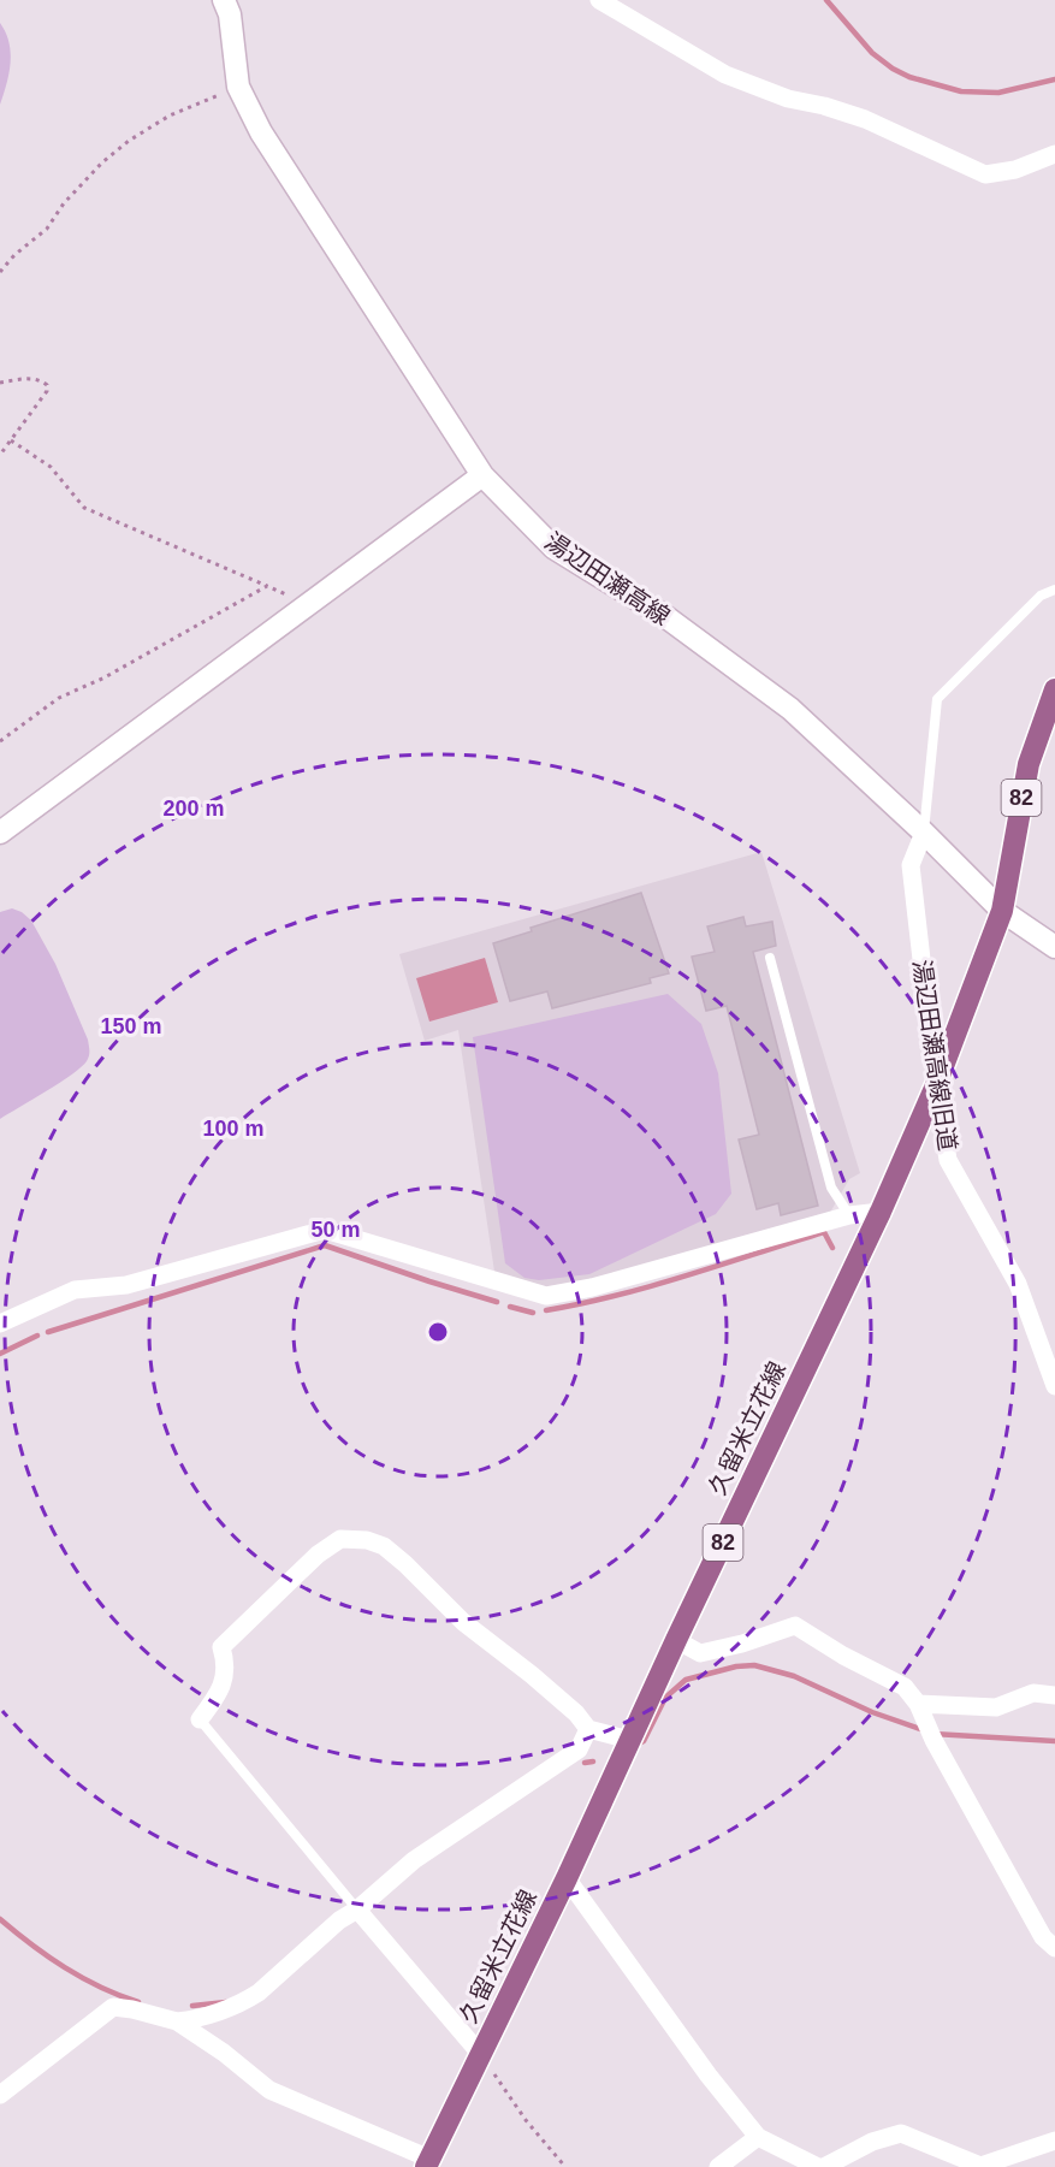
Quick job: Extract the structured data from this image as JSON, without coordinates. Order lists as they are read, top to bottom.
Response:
{
  "streets": {
    "main road": ["湯辺田瀬高線", "82", "久留米立花線"],
    "street": ["湯辺田瀬高線旧道"]
  },
  "crossings": [
    ["湯辺田瀬高線", "湯辺田瀬高線旧道"],
    ["湯辺田瀬高線", "久留米立花線"],
    ["湯辺田瀬高線旧道", "久留米立花線"]
  ],
  "rings": [
    "200 m",
    "150 m",
    "100 m",
    "50 m"
  ]
}
